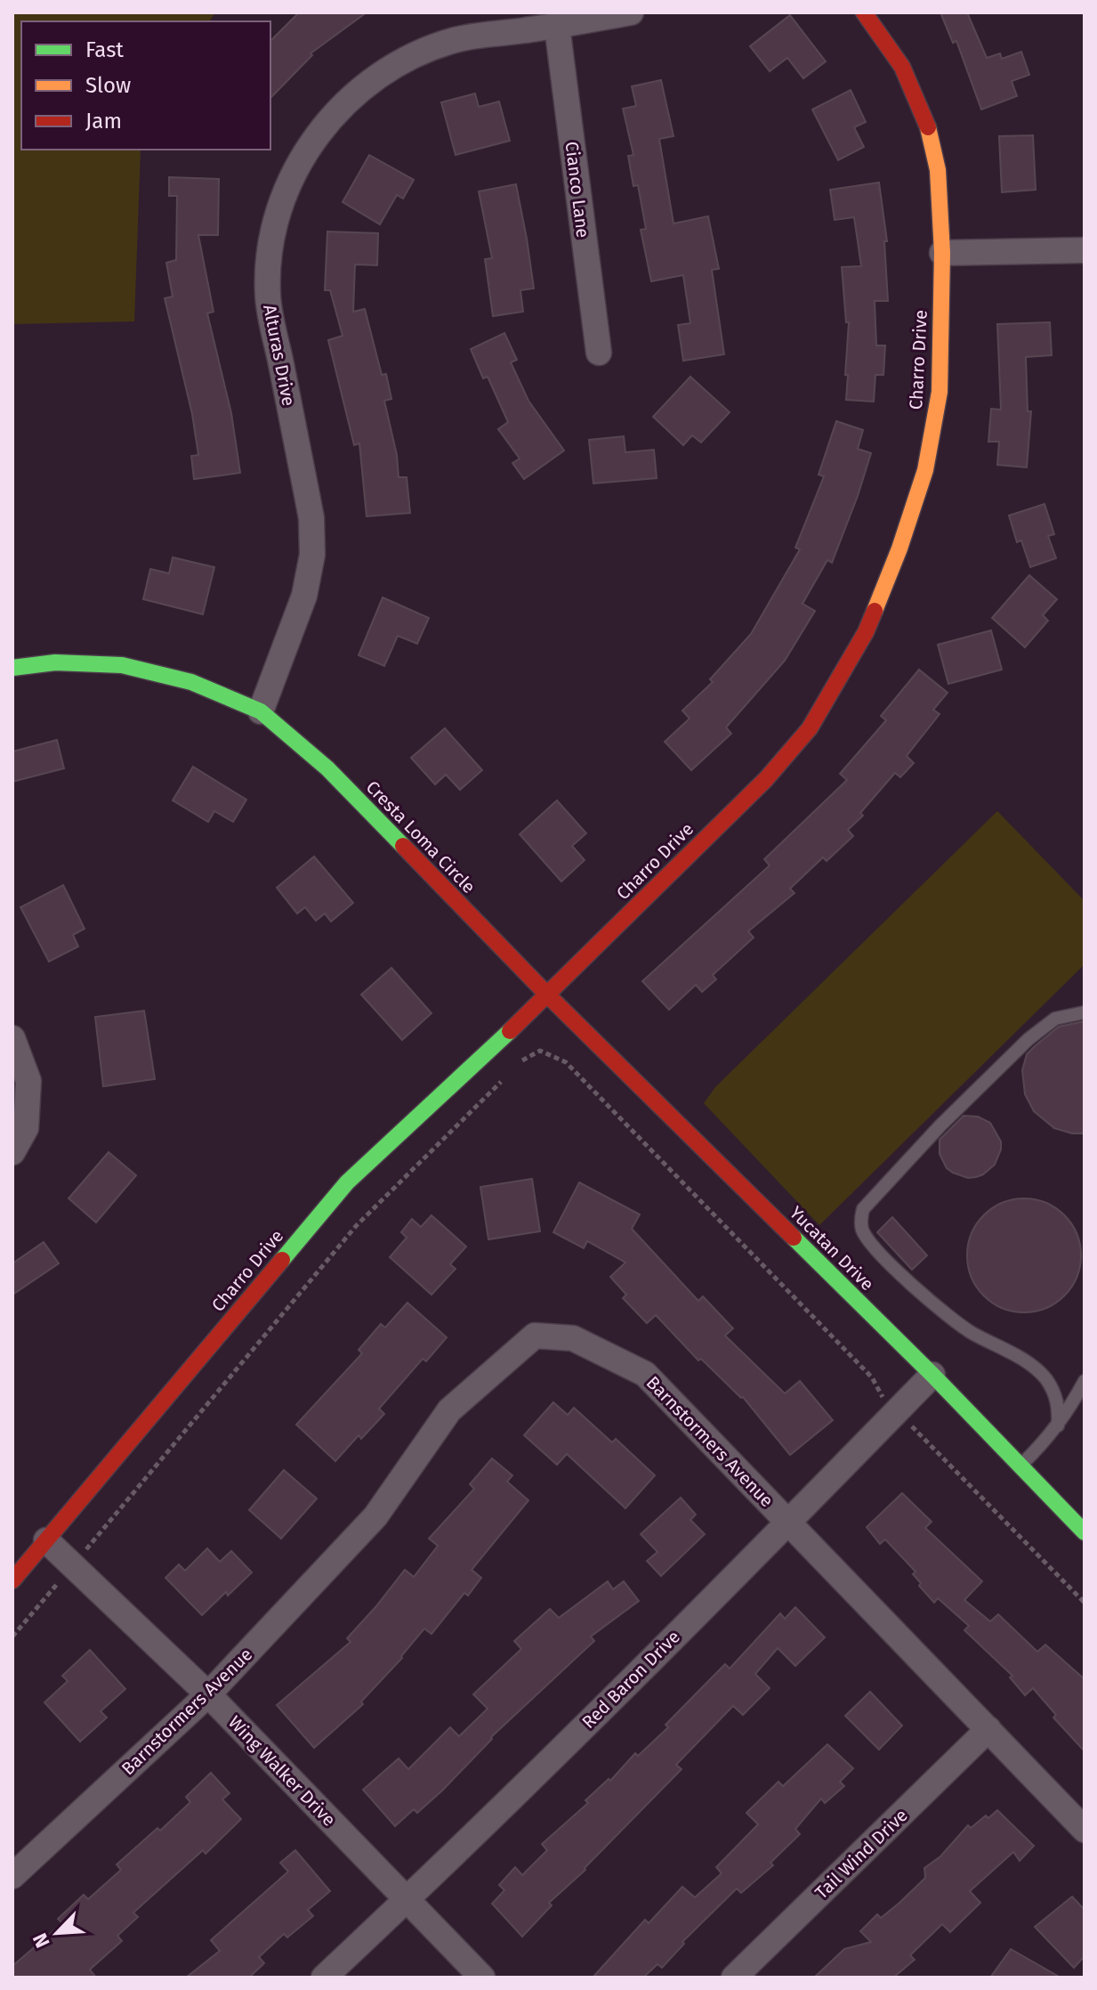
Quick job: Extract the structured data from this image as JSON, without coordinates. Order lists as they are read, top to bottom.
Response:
{
  "streets": {
    "street": [
      "Cianco Lane",
      "Alturas Drive",
      "Charro Drive",
      "Cresta Loma Circle",
      "Yucatan Drive",
      "Barnstormers Avenue",
      "Red Baron Drive",
      "Wing Walker Drive",
      "Tail Wind Drive"
    ]
  },
  "crossings": [
    ["Cianco Lane", "Alturas Drive"],
    ["Alturas Drive", "Cresta Loma Circle"],
    ["Charro Drive", "Cresta Loma Circle"],
    ["Charro Drive", "Yucatan Drive"],
    ["Charro Drive", "Wing Walker Drive"],
    ["Cresta Loma Circle", "Yucatan Drive"],
    ["Yucatan Drive", "Red Baron Drive"],
    ["Barnstormers Avenue", "Red Baron Drive"],
    ["Barnstormers Avenue", "Wing Walker Drive"],
    ["Barnstormers Avenue", "Tail Wind Drive"],
    ["Red Baron Drive", "Wing Walker Drive"]
  ],
  "legend": ["Fast", "Slow", "Jam"],
  "north": "bottom left"
}
